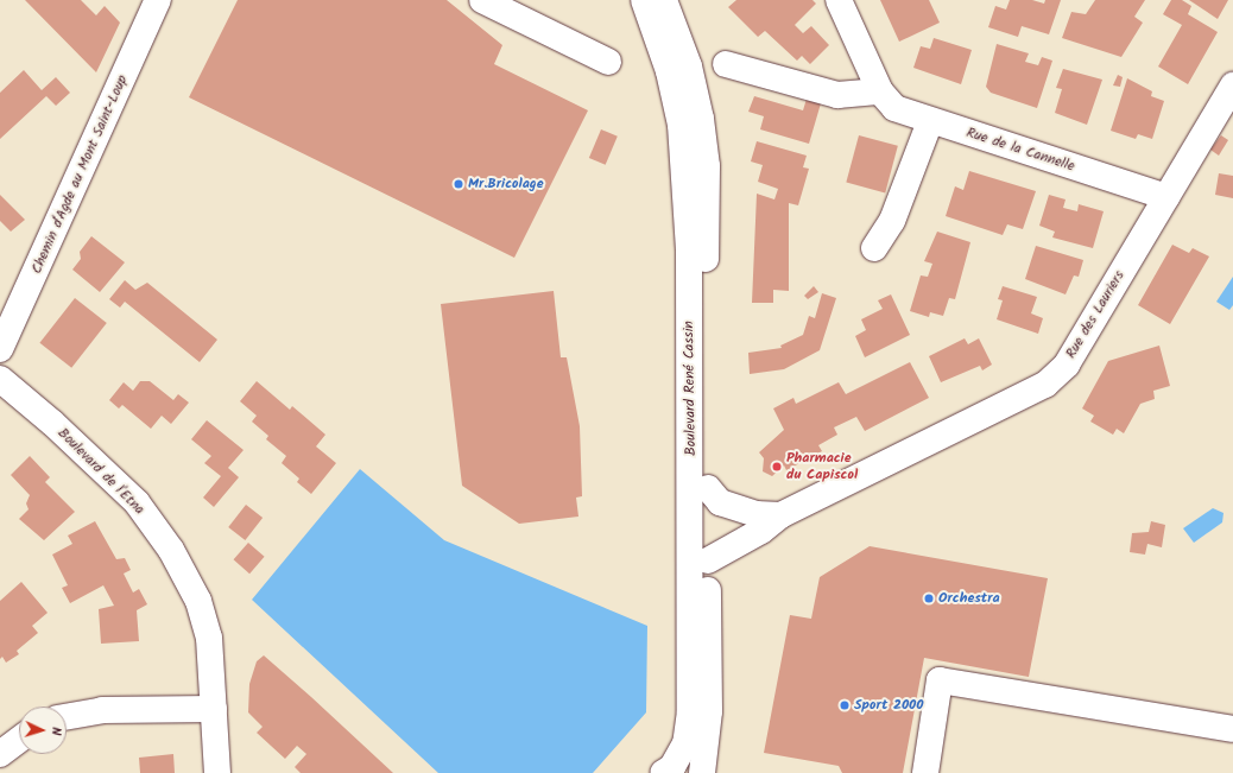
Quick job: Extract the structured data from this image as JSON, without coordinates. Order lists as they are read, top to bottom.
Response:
{
  "streets": {
    "street": [
      "Rue de la Cannelle",
      "Chemin d'Agde au Mont Saint-Loup",
      "Rue des Lauriers",
      "Boulevard René Cassin",
      "Boulevard de l'Etna"
    ]
  },
  "crossings": [
    ["Rue de la Cannelle", "Rue des Lauriers"],
    ["Rue des Lauriers", "Boulevard René Cassin"]
  ],
  "places": [
    "Mr.Bricolage",
    "Pharmacie du Capiscol",
    "Orchestra",
    "Sport 2000"
  ],
  "north": "right"
}
